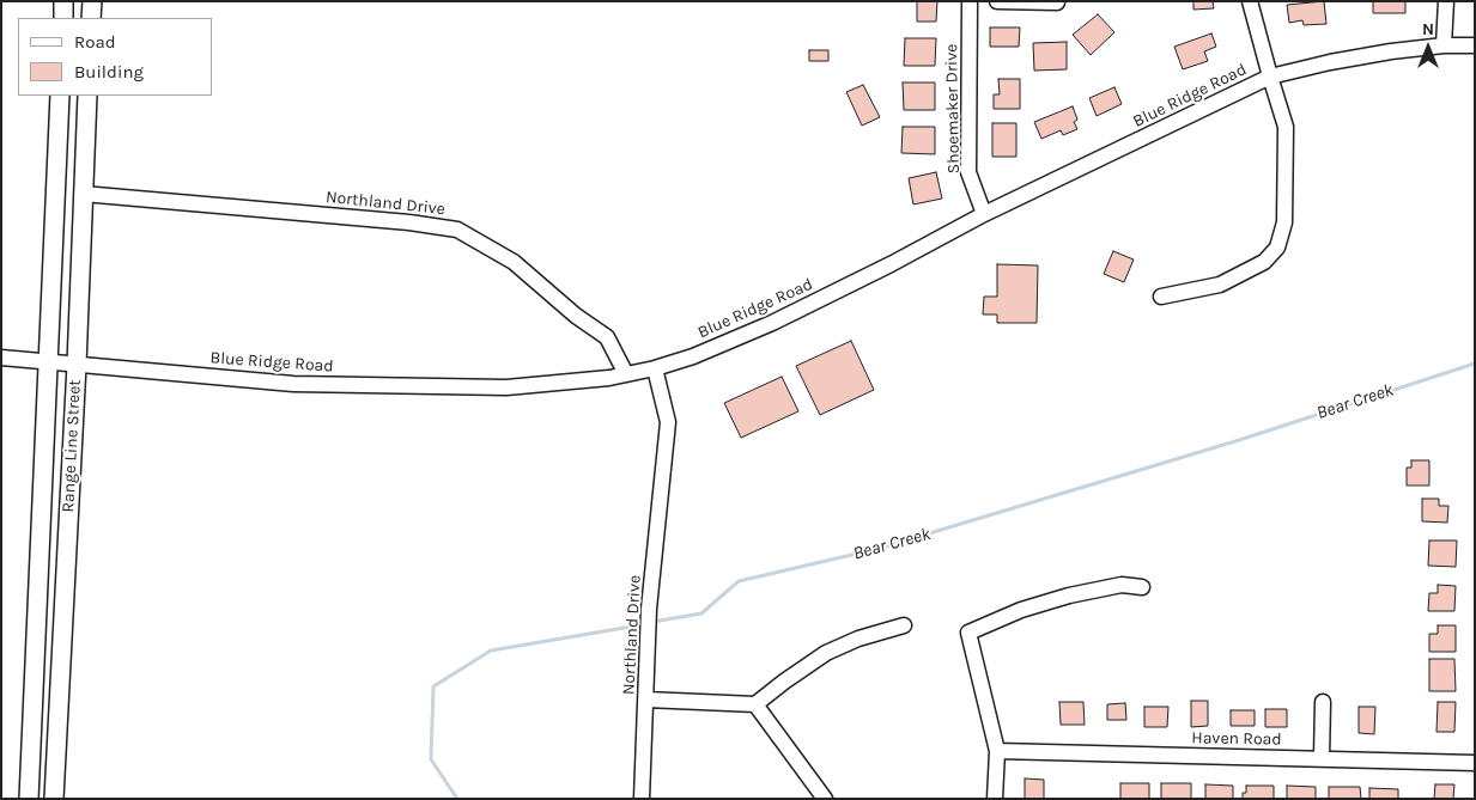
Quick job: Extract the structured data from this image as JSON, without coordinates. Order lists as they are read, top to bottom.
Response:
{
  "streets": {
    "main road": ["Range Line Street"],
    "street": [
      "Blue Ridge Road",
      "Shoemaker Drive",
      "Northland Drive",
      "Haven Road"
    ]
  },
  "crossings": [
    ["Blue Ridge Road", "Shoemaker Drive"],
    ["Blue Ridge Road", "Northland Drive"],
    ["Blue Ridge Road", "Range Line Street"],
    ["Northland Drive", "Range Line Street"]
  ],
  "water": ["Bear Creek"],
  "legend": ["Road", "Building"],
  "north": "top"
}
